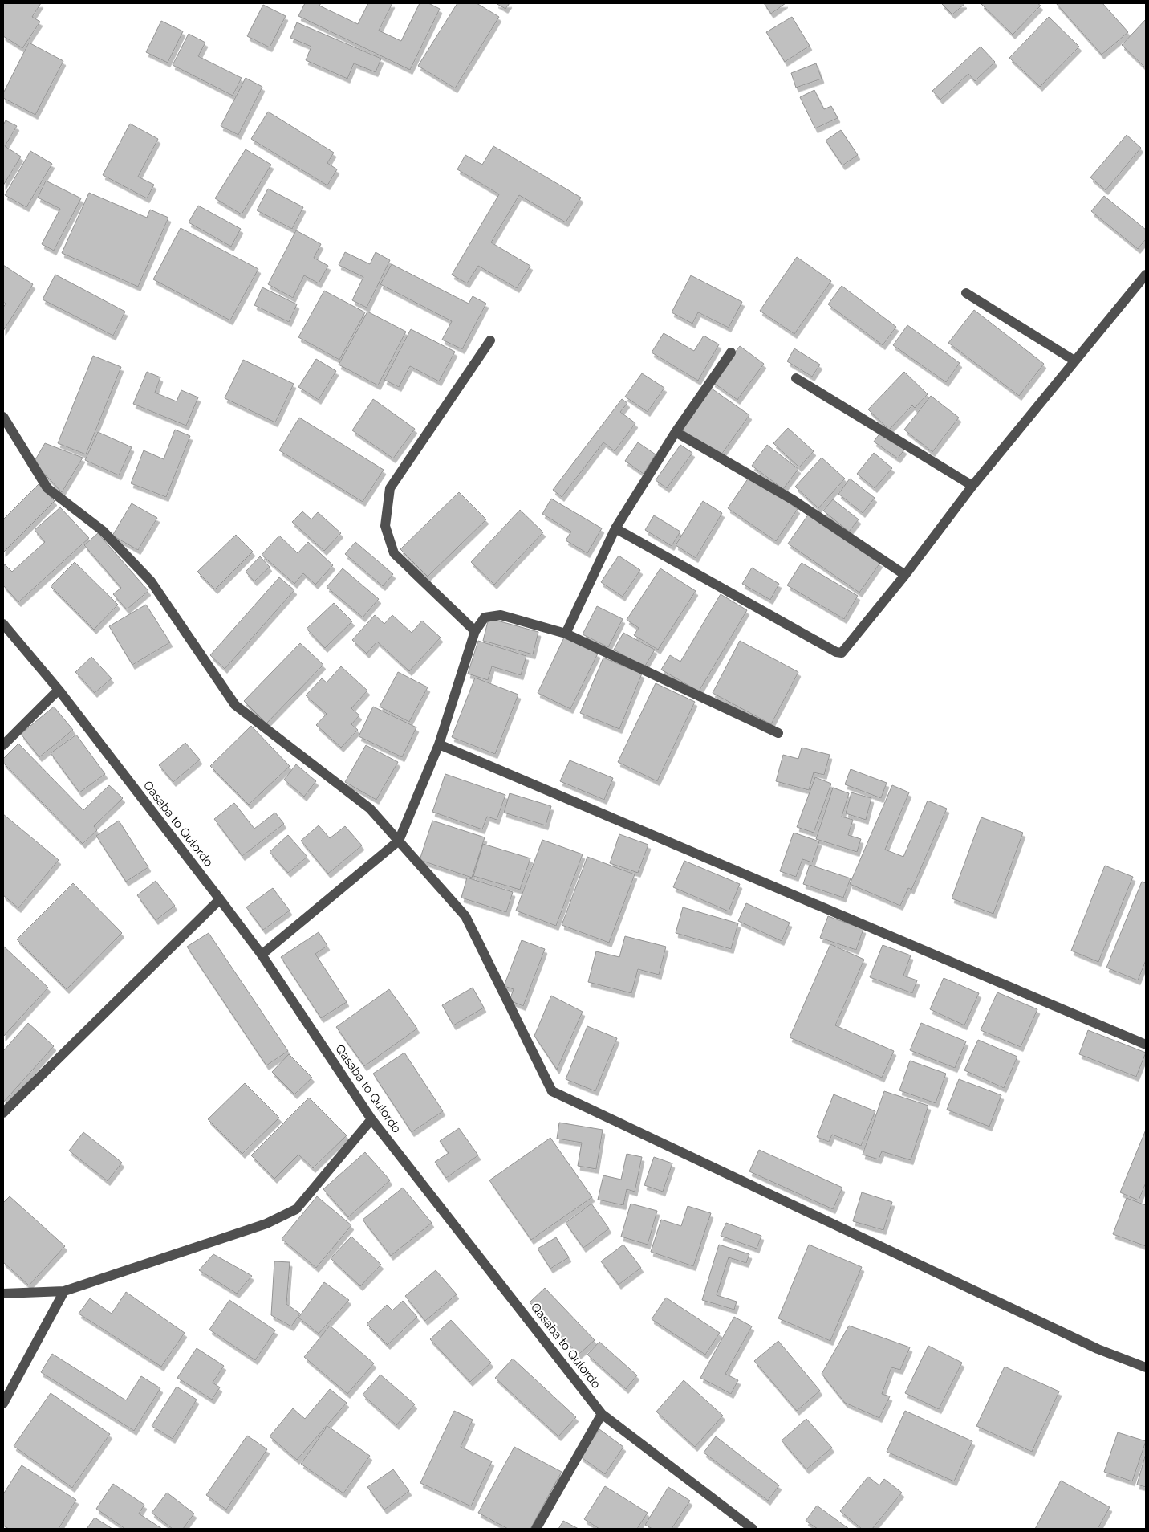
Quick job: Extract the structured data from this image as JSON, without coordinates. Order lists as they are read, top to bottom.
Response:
{
  "streets": {
    "street": ["Qasaba to Qulordo"]
  }
}
